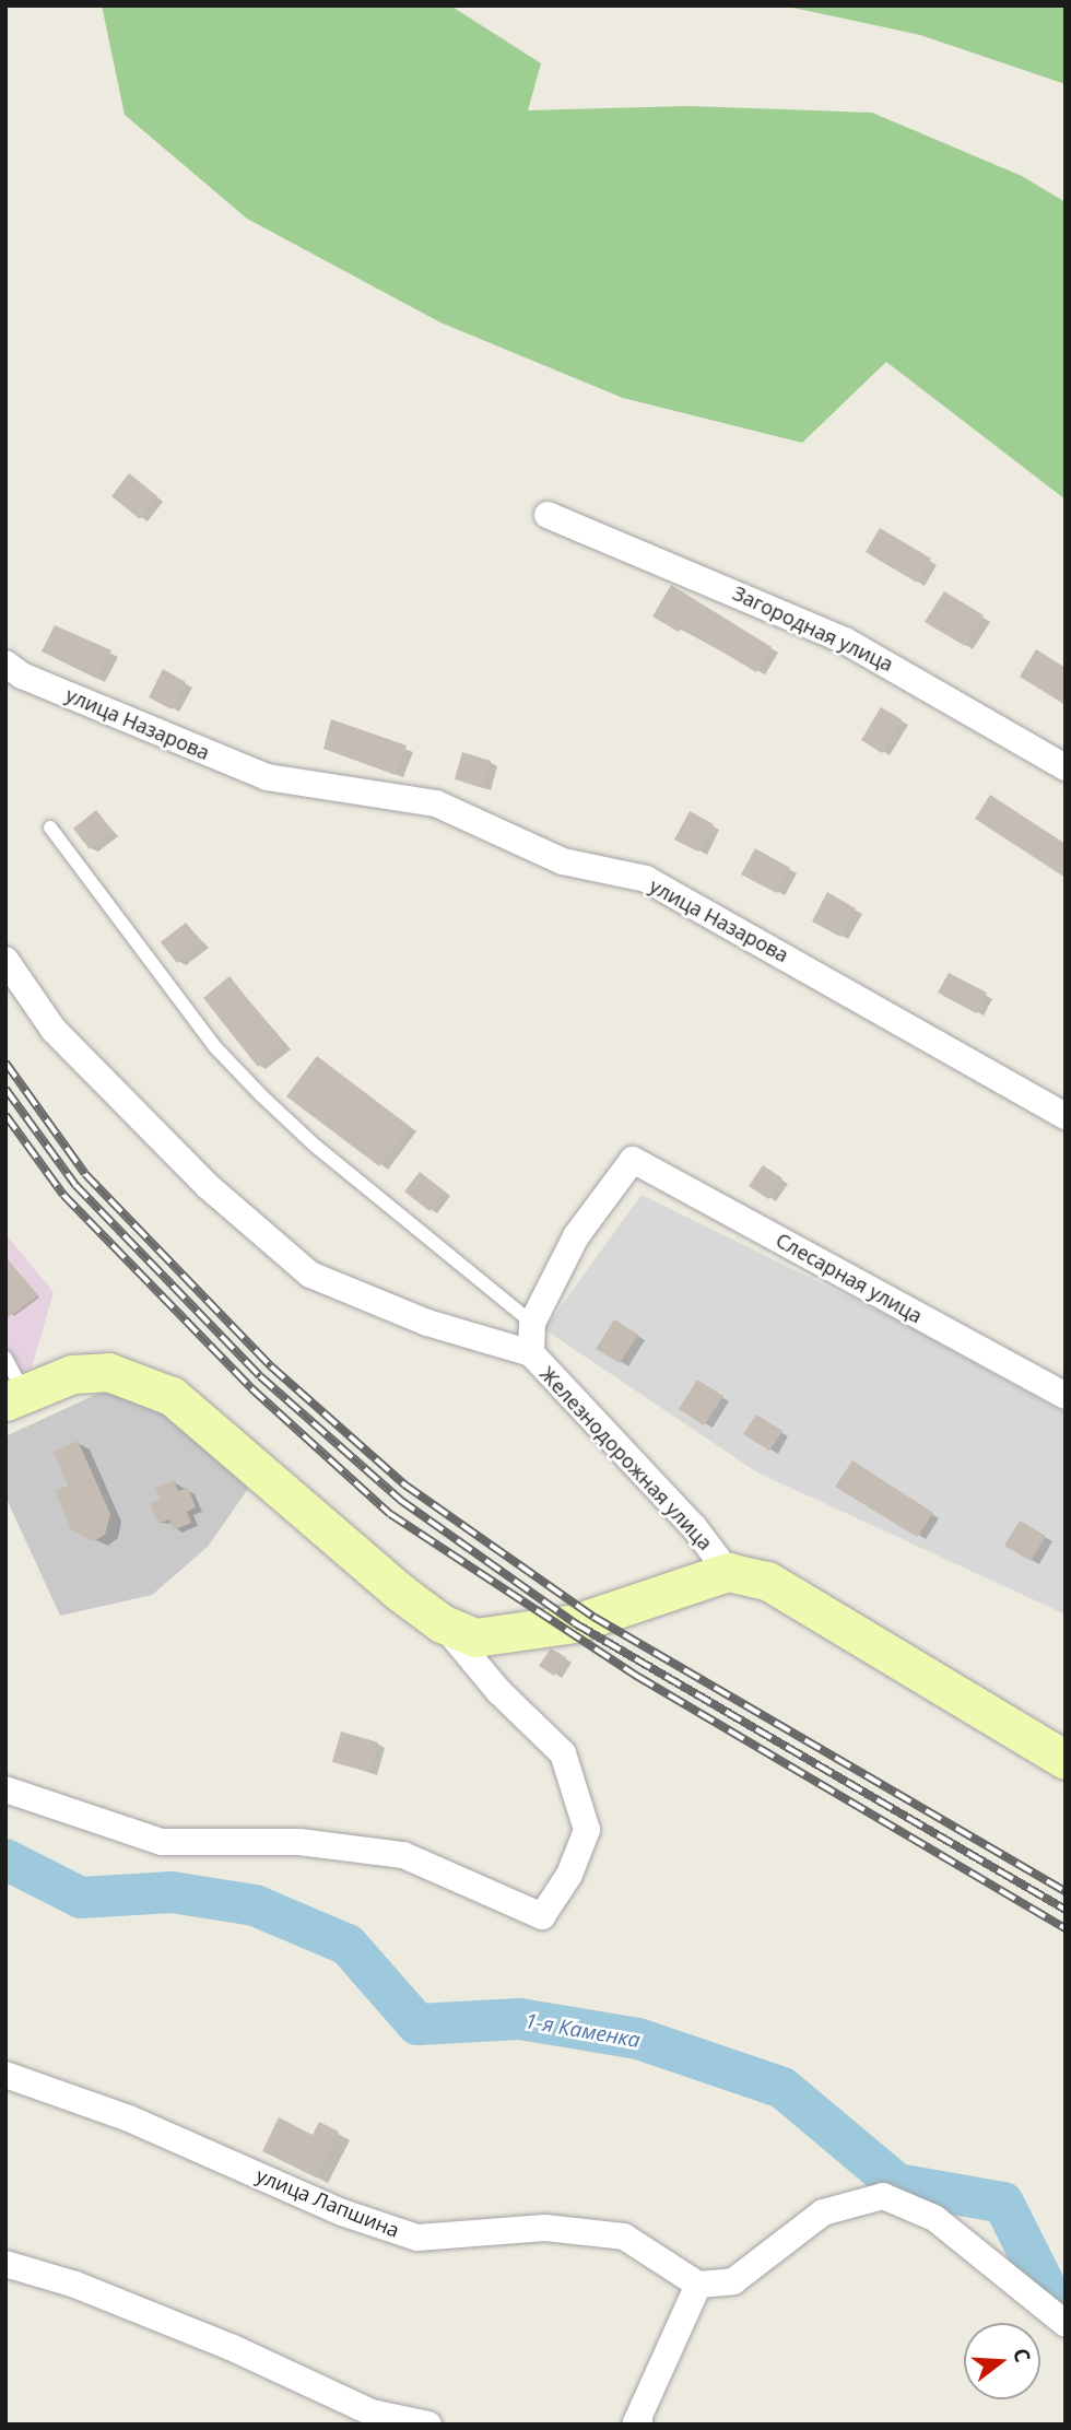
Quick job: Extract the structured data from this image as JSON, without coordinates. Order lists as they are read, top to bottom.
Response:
{
  "streets": {
    "street": [
      "Загородная улица",
      "улица Назарова",
      "Слесарная улица",
      "Железнодорожная улица",
      "улица Лапшина"
    ]
  },
  "water": ["1-я Каменка"],
  "north": "right"
}
